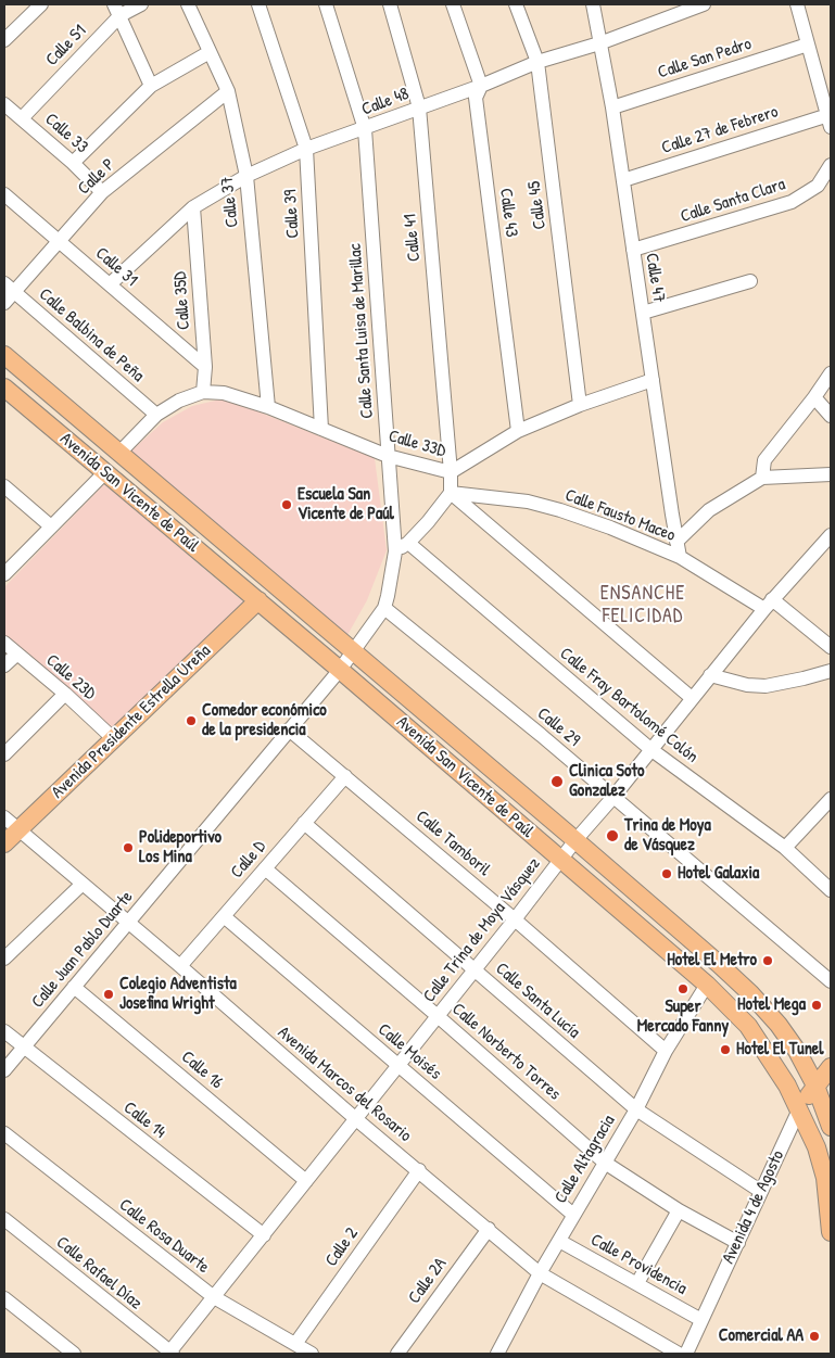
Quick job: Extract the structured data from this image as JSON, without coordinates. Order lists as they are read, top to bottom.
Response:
{
  "streets": {
    "main road": ["Avenida San Vicente de Paúl", "Avenida Presidente Estrella Ureña", "Avenida 4 de Agosto"],
    "street": [
      "Calle S1",
      "Calle San Pedro",
      "Calle 48",
      "Calle 27 de Febrero",
      "Calle 33",
      "Calle P",
      "Calle Santa Clara",
      "Calle 37",
      "Calle 45",
      "Calle 43",
      "Calle 39",
      "Calle 41",
      "Calle 31",
      "Calle 47",
      "Calle 35D",
      "Calle Santa Luisa de Marillac",
      "Calle Balbina de Peña",
      "Calle 33D",
      "Calle Fausto Maceo",
      "Calle 23D",
      "Calle Fray Bartolomé Colón",
      "Calle 29",
      "Calle Tamboril",
      "Calle D",
      "Calle Trina de Moya Vásquez",
      "Calle Juan Pablo Duarte",
      "Calle Santa Lucía",
      "Calle Moisés",
      "Calle Norberto Torres",
      "Calle 16",
      "Avenida Marcos del Rosario",
      "Calle 14",
      "Calle Altagracia",
      "Calle Rosa Duarte",
      "Calle 2",
      "Calle Providencia",
      "Calle Rafael Díaz",
      "Calle 2A"
    ]
  },
  "crossings": [
    ["Calle S1", "Calle 33"],
    ["Calle San Pedro", "Calle 47"],
    ["Calle 48", "Calle 37"],
    ["Calle 48", "Calle 45"],
    ["Calle 48", "Calle 43"],
    ["Calle 48", "Calle 39"],
    ["Calle 48", "Calle 41"],
    ["Calle 48", "Calle 31"],
    ["Calle 48", "Calle 47"],
    ["Calle 48", "Calle 35D"],
    ["Calle 48", "Calle Santa Luisa de Marillac"],
    ["Calle 27 de Febrero", "Calle 47"],
    ["Calle 33", "Calle P"],
    ["Calle P", "Calle 37"],
    ["Calle P", "Calle 31"],
    ["Calle P", "Calle Balbina de Peña"],
    ["Calle Santa Clara", "Calle 47"],
    ["Calle 37", "Calle 33D"],
    ["Calle 45", "Calle 33D"],
    ["Calle 43", "Calle 33D"],
    ["Calle 39", "Calle 33D"],
    ["Calle 41", "Calle 33D"],
    ["Calle 41", "Calle Fausto Maceo"],
    ["Calle 31", "Calle 35D"],
    ["Calle 47", "Calle 33D"],
    ["Calle 47", "Calle Fausto Maceo"],
    ["Calle 35D", "Calle 33D"],
    ["Calle Santa Luisa de Marillac", "Calle 33D"],
    ["Calle Santa Luisa de Marillac", "Avenida San Vicente de Paúl"],
    ["Calle Santa Luisa de Marillac", "Calle 29"],
    ["Calle Santa Luisa de Marillac", "Calle Juan Pablo Duarte"],
    ["Calle Balbina de Peña", "Calle 33D"],
    ["Calle 33D", "Avenida San Vicente de Paúl"],
    ["Avenida San Vicente de Paúl", "Avenida Presidente Estrella Ureña"],
    ["Avenida San Vicente de Paúl", "Calle Trina de Moya Vásquez"],
    ["Avenida San Vicente de Paúl", "Calle Juan Pablo Duarte"],
    ["Avenida San Vicente de Paúl", "Calle Altagracia"],
    ["Avenida San Vicente de Paúl", "Avenida 4 de Agosto"],
    ["Calle Fausto Maceo", "Calle Trina de Moya Vásquez"],
    ["Calle 23D", "Avenida Presidente Estrella Ureña"],
    ["Calle Fray Bartolomé Colón", "Calle Trina de Moya Vásquez"],
    ["Avenida Presidente Estrella Ureña", "Avenida Marcos del Rosario"],
    ["Calle 29", "Calle Trina de Moya Vásquez"],
    ["Calle Tamboril", "Calle D"],
    ["Calle Tamboril", "Calle Trina de Moya Vásquez"],
    ["Calle Tamboril", "Calle Juan Pablo Duarte"],
    ["Calle Tamboril", "Calle Altagracia"],
    ["Calle D", "Calle Santa Lucía"],
    ["Calle D", "Calle Moisés"],
    ["Calle D", "Calle Norberto Torres"],
    ["Calle D", "Avenida Marcos del Rosario"],
    ["Calle Trina de Moya Vásquez", "Calle Santa Lucía"],
    ["Calle Trina de Moya Vásquez", "Calle Moisés"],
    ["Calle Trina de Moya Vásquez", "Calle Norberto Torres"],
    ["Calle Trina de Moya Vásquez", "Calle 16"],
    ["Calle Trina de Moya Vásquez", "Avenida Marcos del Rosario"],
    ["Calle Trina de Moya Vásquez", "Calle 14"],
    ["Calle Trina de Moya Vásquez", "Calle Rosa Duarte"],
    ["Calle Trina de Moya Vásquez", "Calle Rafael Díaz"],
    ["Calle Juan Pablo Duarte", "Calle 16"],
    ["Calle Juan Pablo Duarte", "Avenida Marcos del Rosario"],
    ["Calle Juan Pablo Duarte", "Calle 14"],
    ["Calle Santa Lucía", "Calle Altagracia"],
    ["Calle Santa Lucía", "Avenida 4 de Agosto"],
    ["Calle Moisés", "Calle Altagracia"],
    ["Calle Norberto Torres", "Calle Altagracia"],
    ["Calle Norberto Torres", "Avenida 4 de Agosto"],
    ["Avenida Marcos del Rosario", "Calle Altagracia"],
    ["Avenida Marcos del Rosario", "Calle 2"],
    ["Avenida Marcos del Rosario", "Calle 2A"],
    ["Calle Altagracia", "Calle Providencia"],
    ["Avenida 4 de Agosto", "Calle Providencia"],
    ["Calle Rosa Duarte", "Calle 2"]
  ],
  "districts": ["ENSANCHE FELICIDAD"],
  "places": [
    "Escuela San Vicente de Paúl",
    "Comedor económico de la presidencia",
    "Clinica Soto Gonzalez",
    "Trina de Moya de Vásquez",
    "Polideportivo Los Mina",
    "Hotel Galaxia",
    "Hotel El Metro",
    "Super Mercado Fanny",
    "Colegio Adventista Josefina Wright",
    "Hotel Mega",
    "Hotel El Tunel",
    "Comercial AA"
  ]
}
